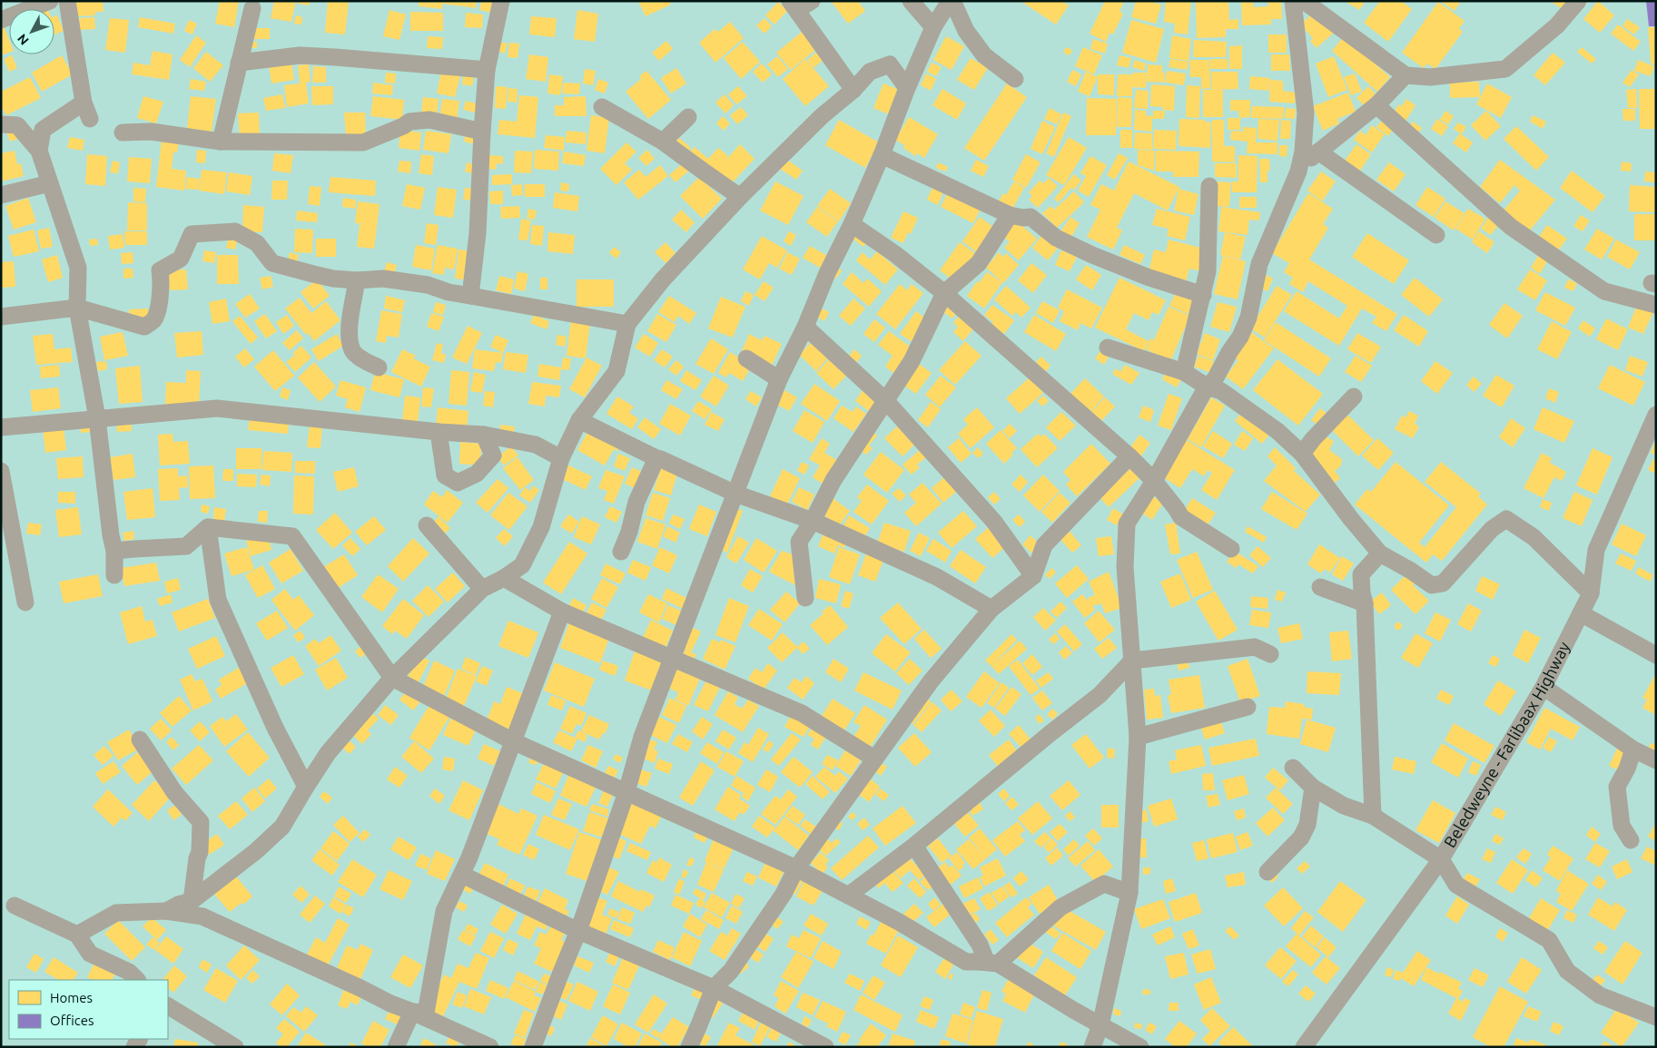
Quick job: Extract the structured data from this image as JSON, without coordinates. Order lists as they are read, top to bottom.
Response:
{
  "streets": {
    "street": ["Beledweyne - Farlibaax Highway"]
  },
  "legend": ["Homes", "Offices"],
  "north": "bottom left"
}
